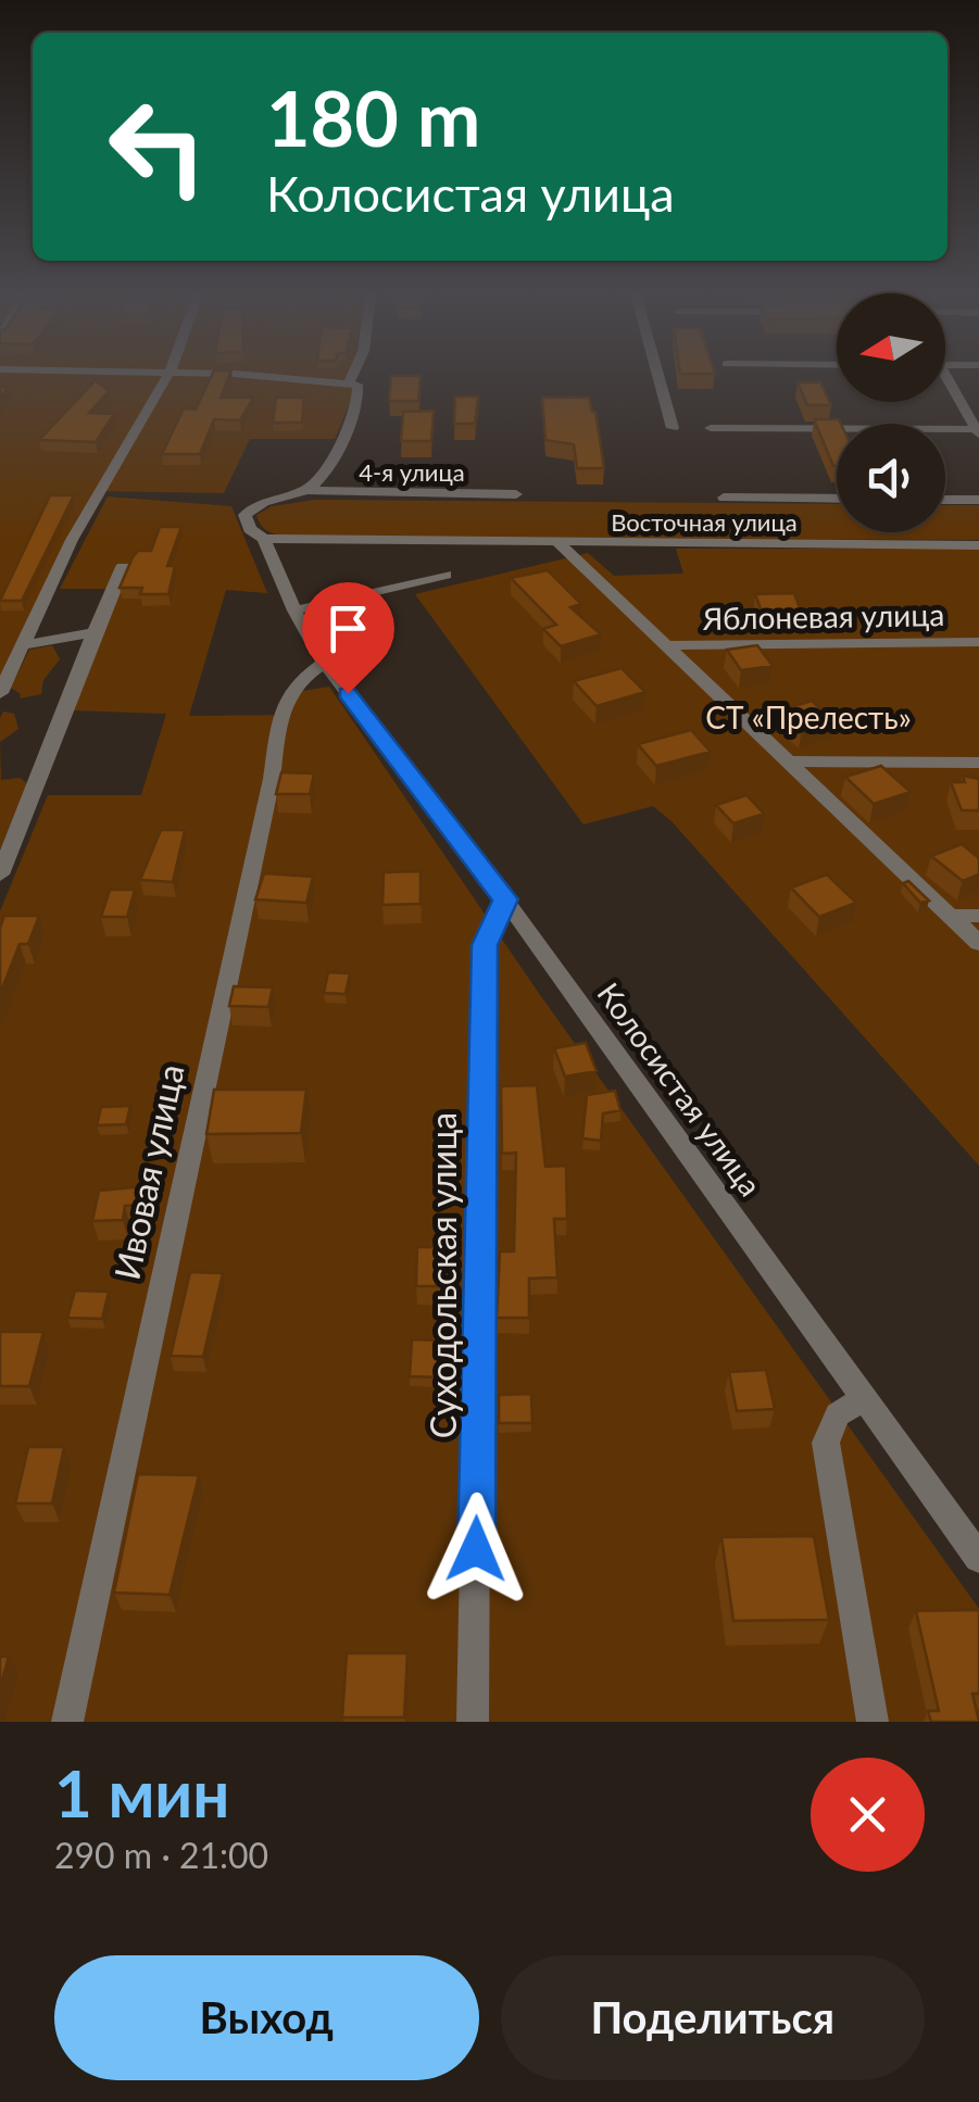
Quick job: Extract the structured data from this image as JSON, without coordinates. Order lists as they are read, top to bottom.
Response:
{
  "streets": {
    "street": [
      "4-я улица",
      "Восточная улица",
      "Яблоневая улица",
      "Колосистая улица",
      "Ивовая улица",
      "Суходольская улица"
    ]
  },
  "crossings": [
    ["4-я улица", "Восточная улица"],
    ["4-я улица", "Колосистая улица"],
    ["Восточная улица", "Колосистая улица"],
    ["Колосистая улица", "Ивовая улица"],
    ["Колосистая улица", "Суходольская улица"]
  ],
  "parks": ["СТ «Прелесть»"],
  "north": "left",
  "page": {
    "turn": ["180 m", "Колосистая улица"],
    "heading": ["1 мин", "290 m · 21:00"],
    "buttons": ["Выход", "Поделиться"]
  }
}
